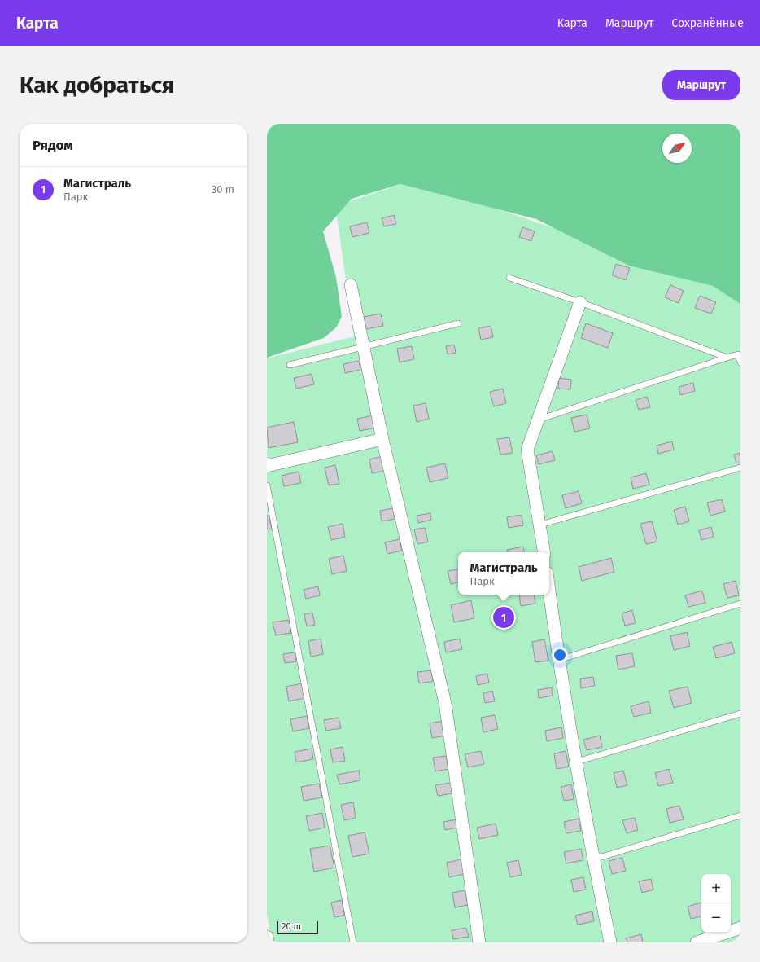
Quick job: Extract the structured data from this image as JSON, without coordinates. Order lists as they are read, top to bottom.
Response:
{
  "scale_bar": "20 m",
  "north": "top right",
  "page": {
    "header": "Карта",
    "nav": ["Карта", "Маршрут", "Сохранённые"],
    "buttons": "Маршрут",
    "title": "Как добраться",
    "heading": "Рядом",
    "list": [
      {
        "mark": "1",
        "name": "Магистраль",
        "note": "Парк",
        "value": "30 m"
      }
    ],
    "popup": ["Магистраль", "Парк"],
    "pins": "1",
    "map_buttons": ["+", "−"],
    "scale": "20 m"
  }
}
